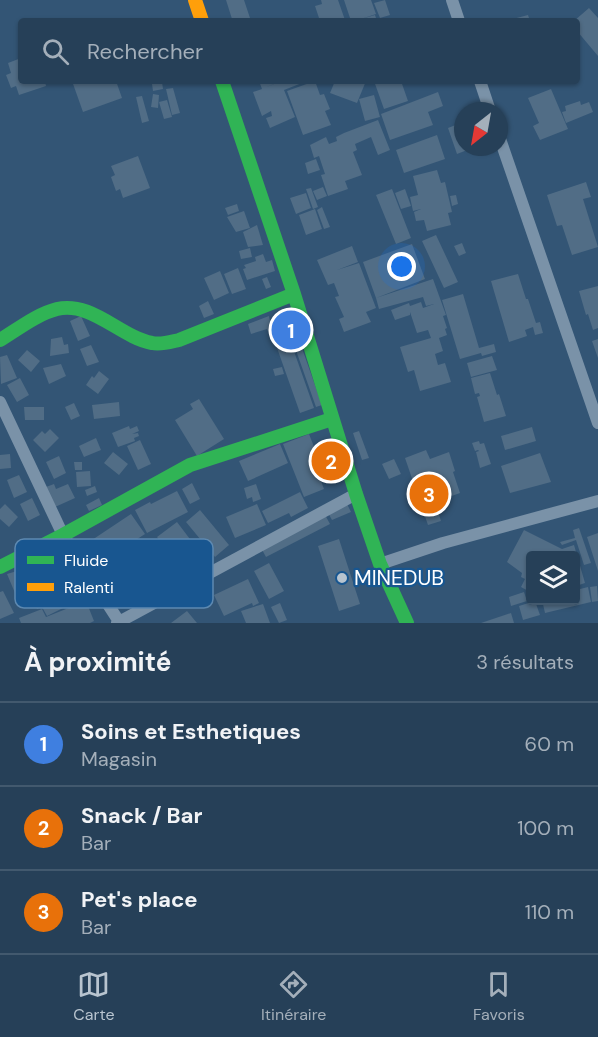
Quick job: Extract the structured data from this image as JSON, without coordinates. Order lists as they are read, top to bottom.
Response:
{
  "places": ["MINEDUB"],
  "legend": ["Fluide", "Ralenti"],
  "north": "bottom left",
  "page": {
    "search": "Rechercher",
    "pins": ["1", "2", "3"],
    "heading": ["À proximité", "3 résultats"],
    "list": [
      {
        "mark": "1",
        "name": "Soins et Esthetiques",
        "note": "Magasin",
        "value": "60 m"
      },
      {
        "mark": "2",
        "name": "Snack / Bar",
        "note": "Bar",
        "value": "100 m"
      },
      {
        "mark": "3",
        "name": "Pet's place",
        "note": "Bar",
        "value": "110 m"
      }
    ],
    "nav": ["Carte", "Itinéraire", "Favoris"]
  }
}
